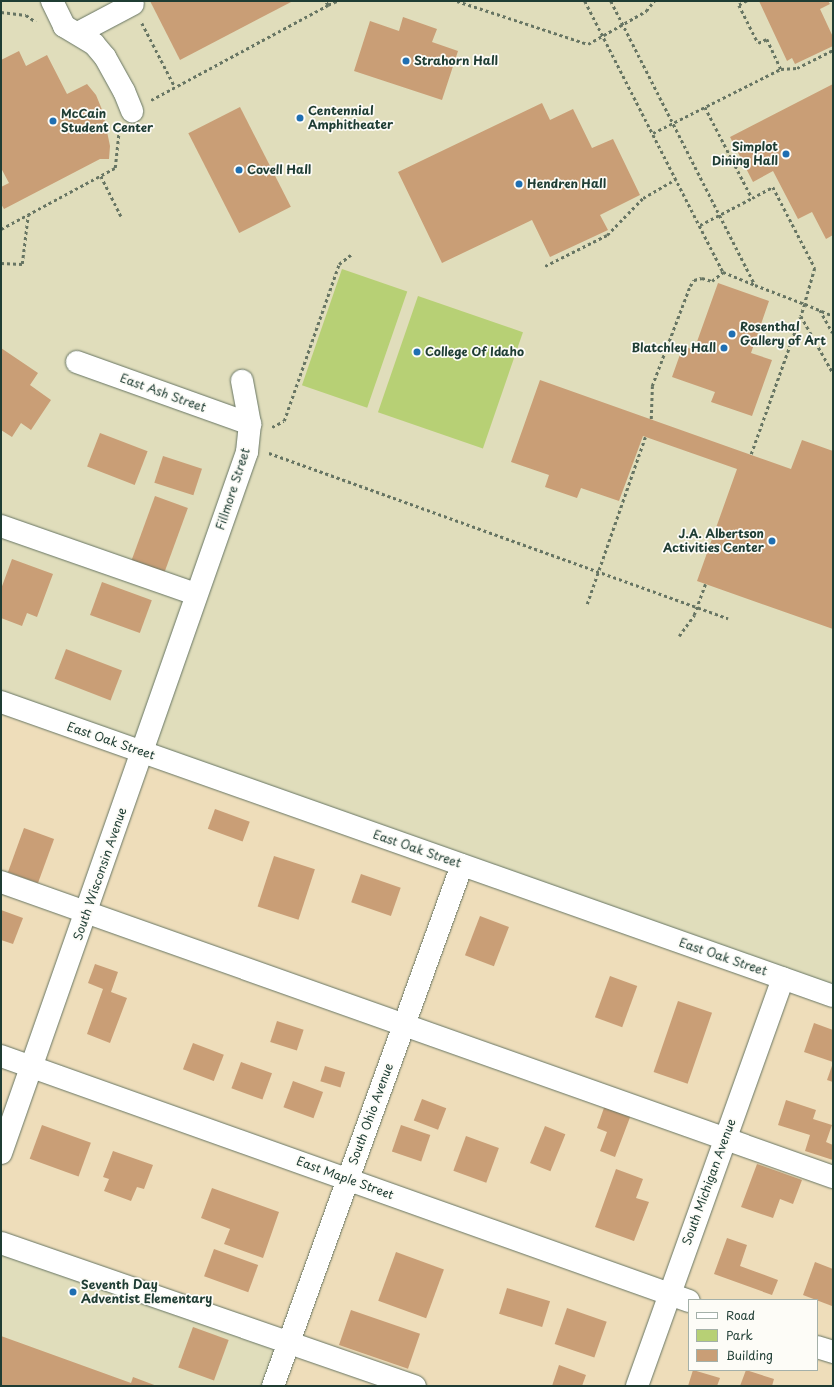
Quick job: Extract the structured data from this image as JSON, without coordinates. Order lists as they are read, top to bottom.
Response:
{
  "streets": {
    "street": [
      "East Ash Street",
      "Fillmore Street",
      "East Oak Street",
      "South Wisconsin Avenue",
      "South Ohio Avenue",
      "East Maple Street",
      "South Michigan Avenue"
    ]
  },
  "crossings": [
    ["East Ash Street", "Fillmore Street"],
    ["Fillmore Street", "South Wisconsin Avenue"],
    ["East Oak Street", "South Wisconsin Avenue"],
    ["East Oak Street", "South Ohio Avenue"],
    ["East Oak Street", "South Michigan Avenue"],
    ["South Wisconsin Avenue", "East Maple Street"],
    ["South Ohio Avenue", "East Maple Street"],
    ["East Maple Street", "South Michigan Avenue"]
  ],
  "places": [
    "Strahorn Hall",
    "Centennial Amphitheater",
    "McCain Student Center",
    "Simplot Dining Hall",
    "Covell Hall",
    "Hendren Hall",
    "Rosenthal Gallery of Art",
    "Blatchley Hall",
    "College Of Idaho",
    "J.A. Albertson Activities Center",
    "Seventh Day Adventist Elementary"
  ],
  "legend": ["Road", "Park", "Building"]
}
